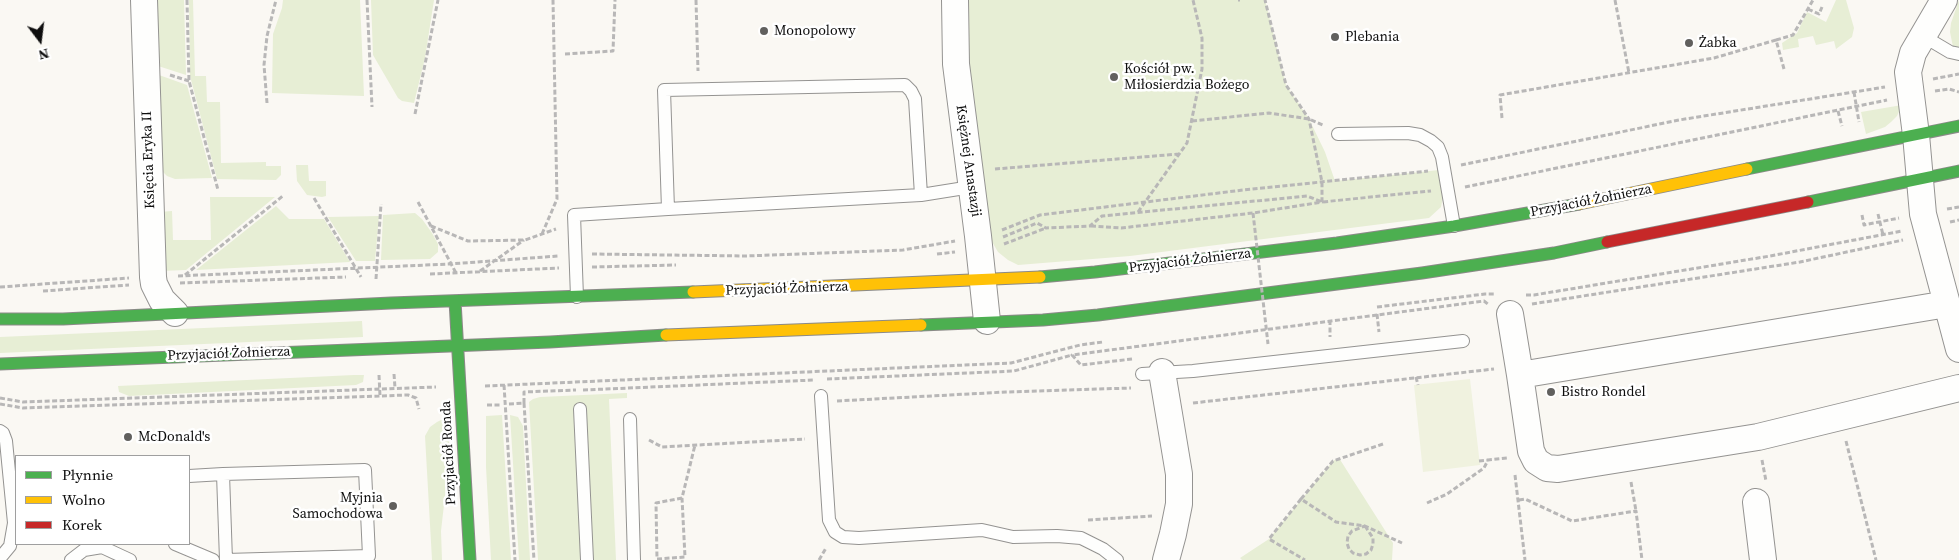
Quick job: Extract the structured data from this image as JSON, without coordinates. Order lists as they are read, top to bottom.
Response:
{
  "streets": {
    "street": [
      "Księcia Eryka II",
      "Księżnej Anastazji",
      "Przyjaciół Żołnierza",
      "Przyjaciół Ronda"
    ]
  },
  "crossings": [
    ["Księcia Eryka II", "Przyjaciół Żołnierza"],
    ["Księżnej Anastazji", "Przyjaciół Żołnierza"],
    ["Przyjaciół Żołnierza", "Przyjaciół Ronda"]
  ],
  "places": [
    "Monopolowy",
    "Plebania",
    "Żabka",
    "Kościół pw. Miłosierdzia Bożego",
    "Bistro Rondel",
    "McDonald's",
    "Myjnia Samochodowa"
  ],
  "legend": ["Płynnie", "Wolno", "Korek"],
  "north": "bottom"
}
